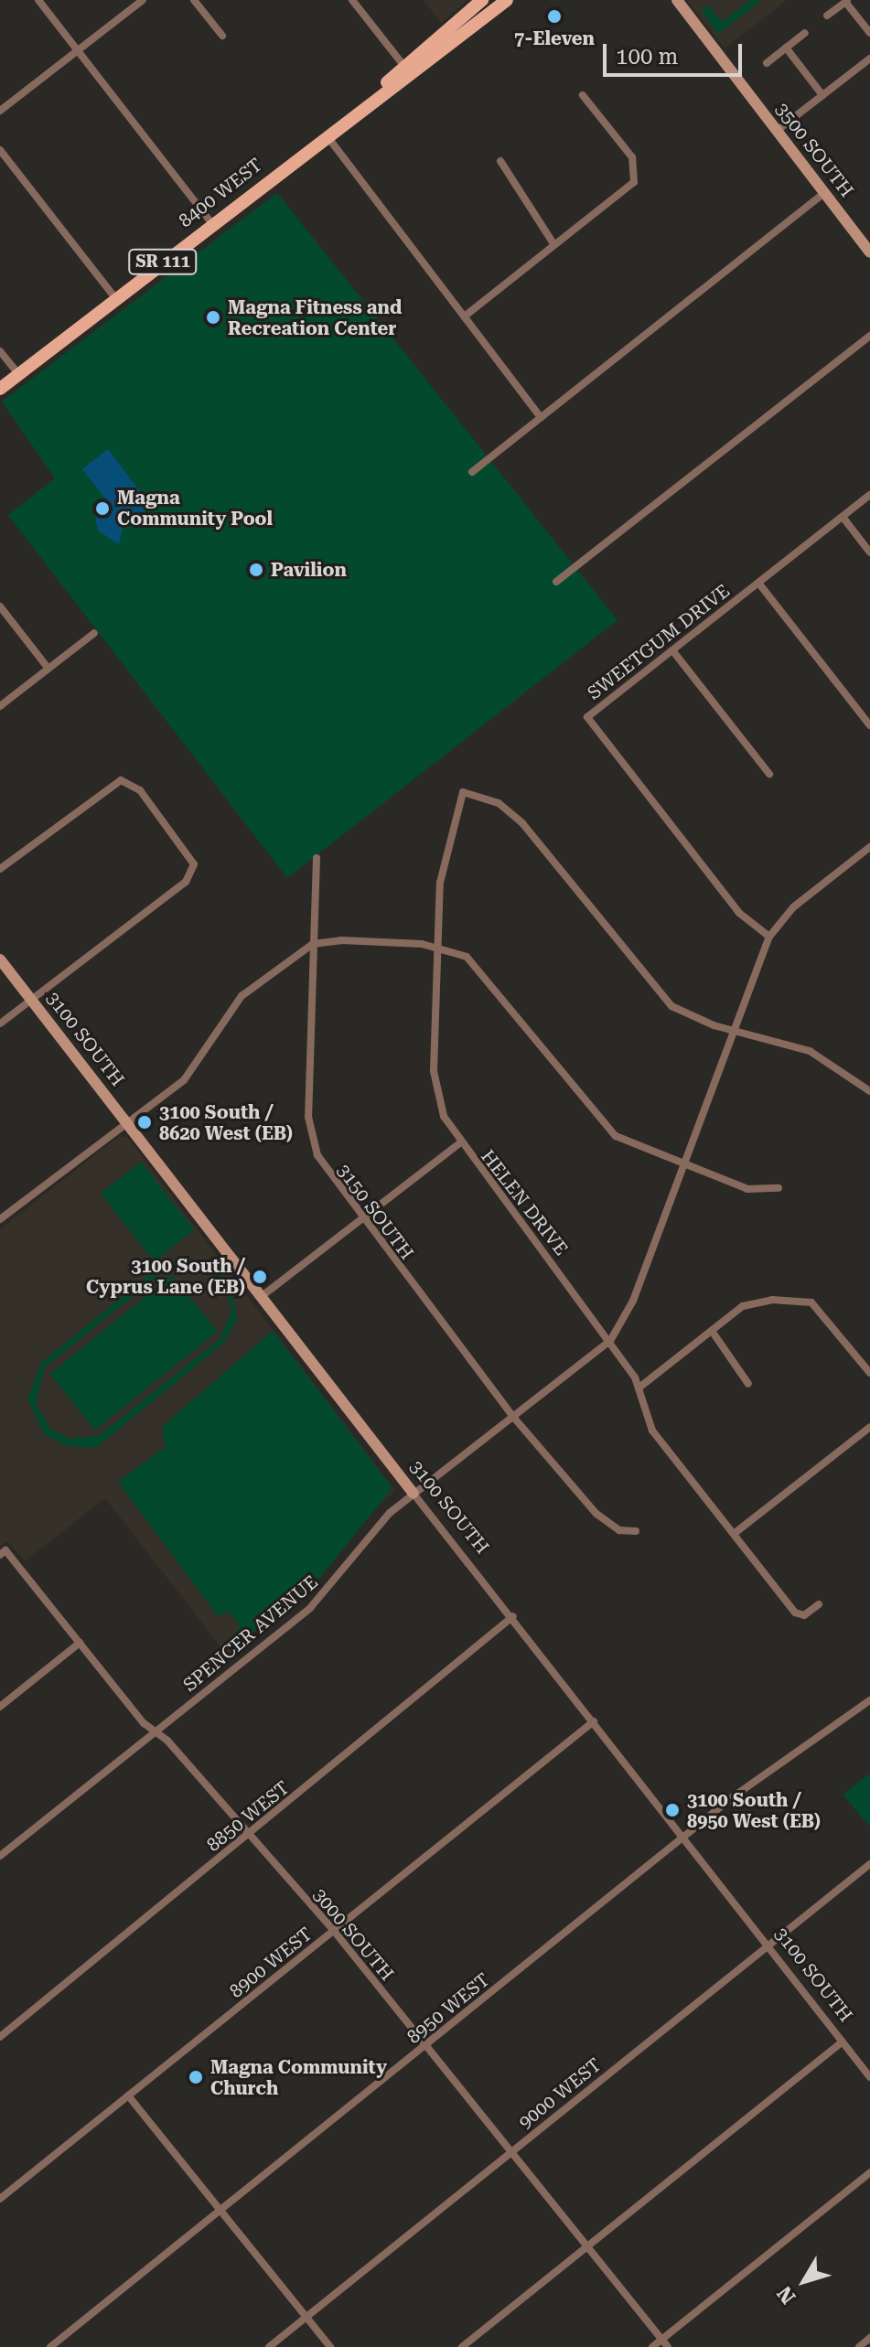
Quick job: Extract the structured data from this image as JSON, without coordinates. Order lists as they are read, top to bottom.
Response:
{
  "streets": {
    "main road": ["8400 WEST", "SR 111"],
    "street": [
      "3500 SOUTH",
      "SWEETGUM DRIVE",
      "3100 SOUTH",
      "HELEN DRIVE",
      "3150 SOUTH",
      "SPENCER AVENUE",
      "8850 WEST",
      "3000 SOUTH",
      "8900 WEST",
      "8950 WEST",
      "9000 WEST"
    ]
  },
  "crossings": [
    ["3100 SOUTH", "SPENCER AVENUE"],
    ["3100 SOUTH", "8850 WEST"],
    ["3100 SOUTH", "8900 WEST"],
    ["3100 SOUTH", "8950 WEST"],
    ["3100 SOUTH", "9000 WEST"],
    ["HELEN DRIVE", "SPENCER AVENUE"],
    ["3150 SOUTH", "SPENCER AVENUE"],
    ["SPENCER AVENUE", "3000 SOUTH"],
    ["8850 WEST", "3000 SOUTH"],
    ["3000 SOUTH", "8900 WEST"],
    ["3000 SOUTH", "8950 WEST"],
    ["3000 SOUTH", "9000 WEST"]
  ],
  "places": [
    "7-Eleven",
    "Magna Fitness and Recreation Center",
    "Magna Community Pool",
    "Pavilion",
    "3100 South / 8620 West (EB)",
    "3100 South / Cyprus Lane (EB)",
    "3100 South / 8950 West (EB)",
    "Magna Community Church"
  ],
  "scale_bar": "100 m",
  "north": "bottom left"
}
